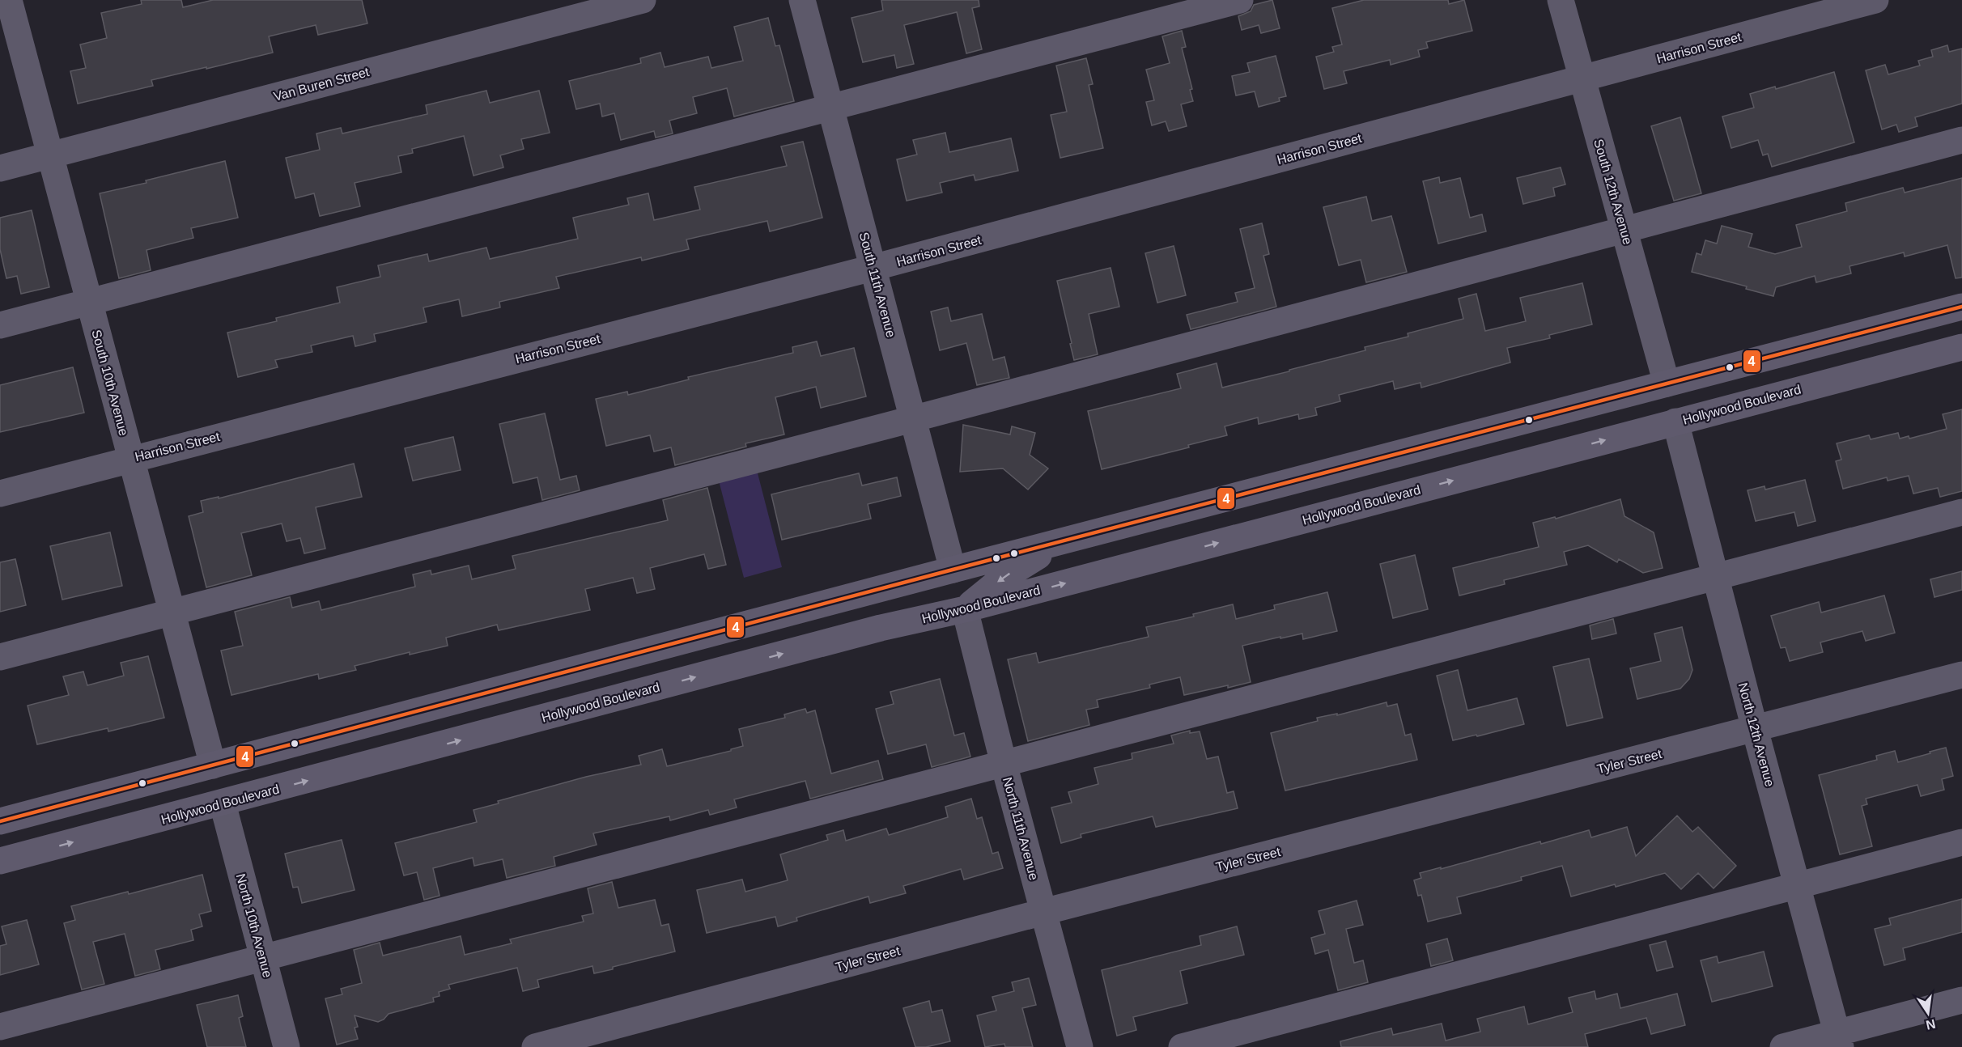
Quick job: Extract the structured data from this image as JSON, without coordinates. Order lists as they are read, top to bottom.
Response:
{
  "streets": {
    "main road": ["Hollywood Boulevard"],
    "street": [
      "Harrison Street",
      "Van Buren Street",
      "South 12th Avenue",
      "South 11th Avenue",
      "South 10th Avenue",
      "North 12th Avenue",
      "Tyler Street",
      "North 11th Avenue",
      "North 10th Avenue"
    ]
  },
  "crossings": [
    ["Harrison Street", "South 12th Avenue"],
    ["Harrison Street", "South 11th Avenue"],
    ["Harrison Street", "South 10th Avenue"],
    ["Van Buren Street", "South 10th Avenue"],
    ["Hollywood Boulevard", "North 12th Avenue"],
    ["Hollywood Boulevard", "North 11th Avenue"],
    ["Hollywood Boulevard", "North 10th Avenue"],
    ["North 12th Avenue", "Tyler Street"],
    ["Tyler Street", "North 11th Avenue"]
  ],
  "lines": ["transit line 4"],
  "north": "bottom"
}
